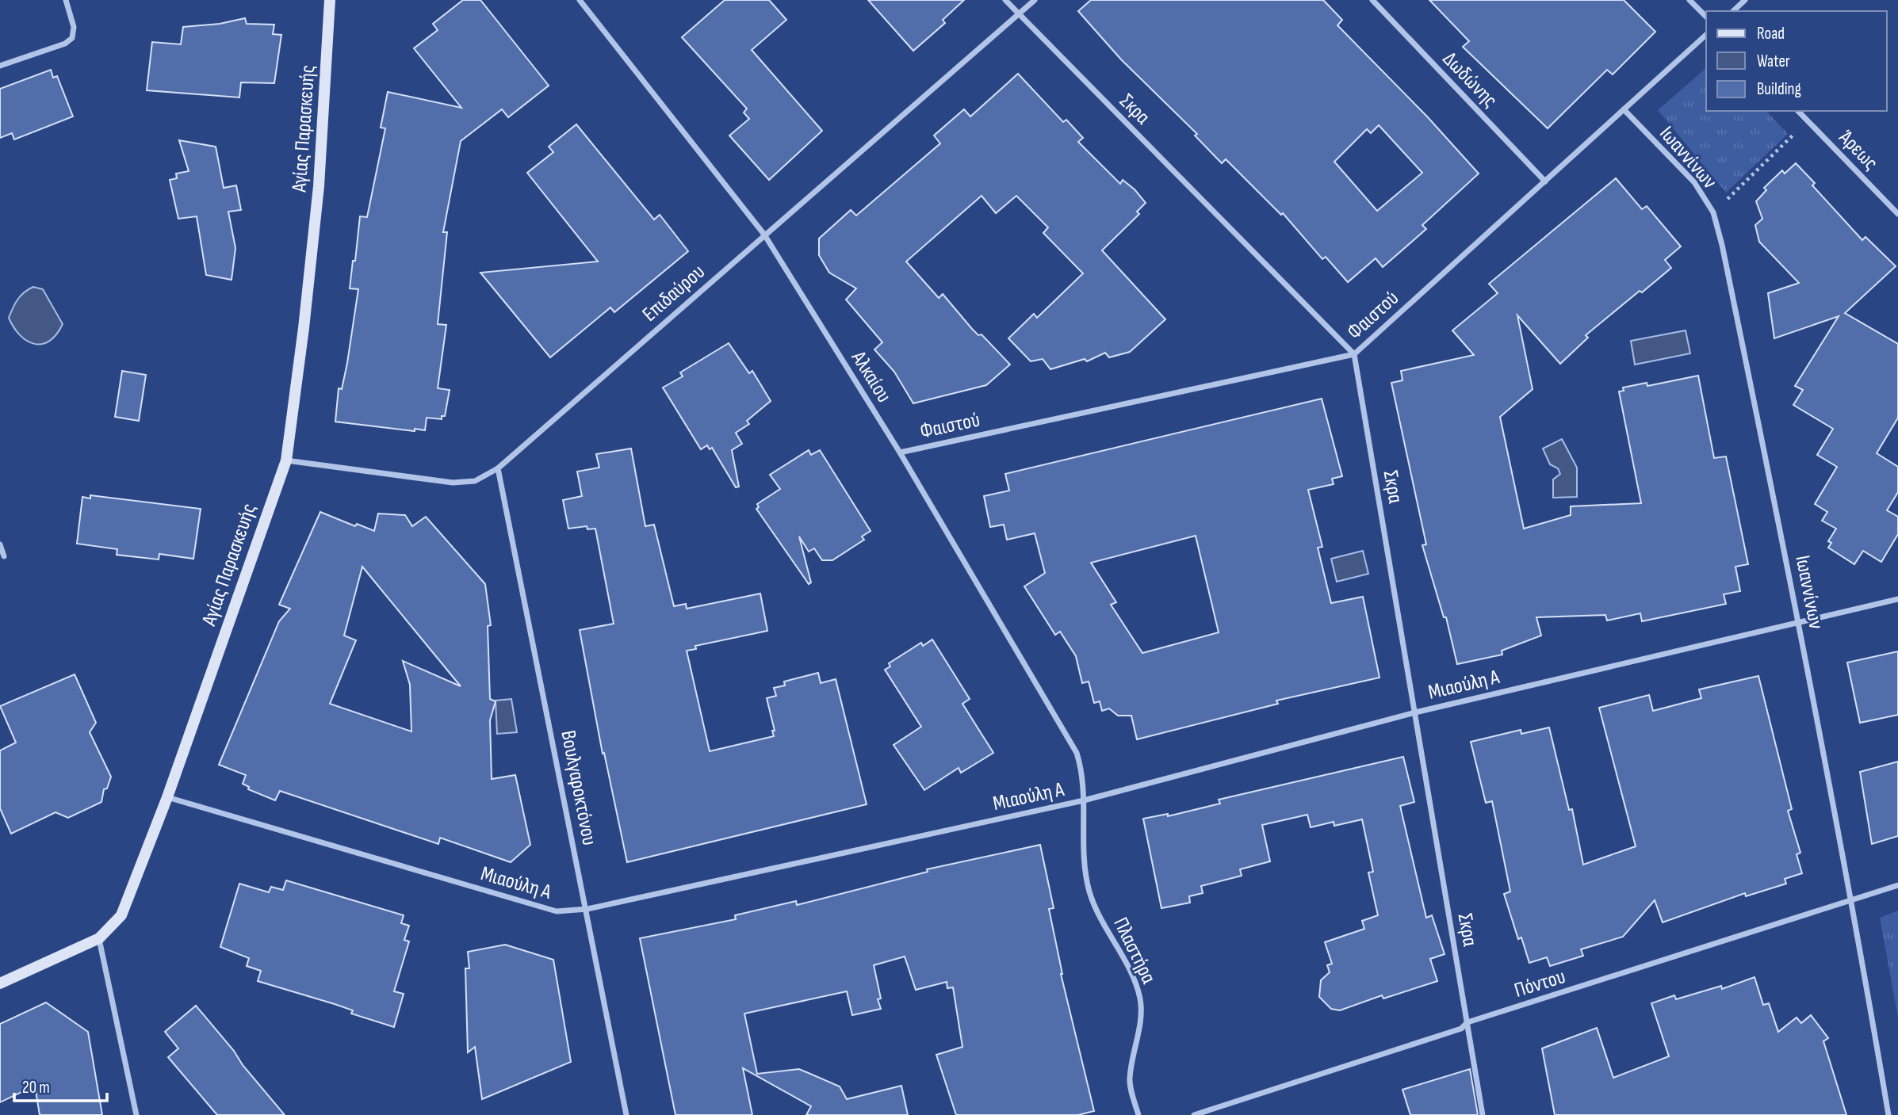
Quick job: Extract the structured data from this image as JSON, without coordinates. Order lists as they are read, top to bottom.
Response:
{
  "streets": {
    "street": [
      "Δωδώνης",
      "Σκρα",
      "Αγίας Παρασκευής",
      "Άρεως",
      "Ιωαννίνων",
      "Επιδαύρου",
      "Φαιστού",
      "Αλκαίου",
      "Μιαούλη Α",
      "Βουλγαροκτόνου",
      "Πλαστήρα",
      "Πόντου"
    ]
  },
  "crossings": [
    ["Δωδώνης", "Φαιστού"],
    ["Σκρα", "Επιδαύρου"],
    ["Σκρα", "Φαιστού"],
    ["Σκρα", "Μιαούλη Α"],
    ["Σκρα", "Πόντου"],
    ["Αγίας Παρασκευής", "Επιδαύρου"],
    ["Αγίας Παρασκευής", "Μιαούλη Α"],
    ["Ιωαννίνων", "Φαιστού"],
    ["Ιωαννίνων", "Μιαούλη Α"],
    ["Ιωαννίνων", "Πόντου"],
    ["Επιδαύρου", "Αλκαίου"],
    ["Επιδαύρου", "Βουλγαροκτόνου"],
    ["Φαιστού", "Αλκαίου"],
    ["Αλκαίου", "Μιαούλη Α"],
    ["Αλκαίου", "Πλαστήρα"],
    ["Μιαούλη Α", "Βουλγαροκτόνου"],
    ["Μιαούλη Α", "Πλαστήρα"]
  ],
  "legend": ["Road", "Water", "Building"],
  "scale_bar": "20 m"
}
